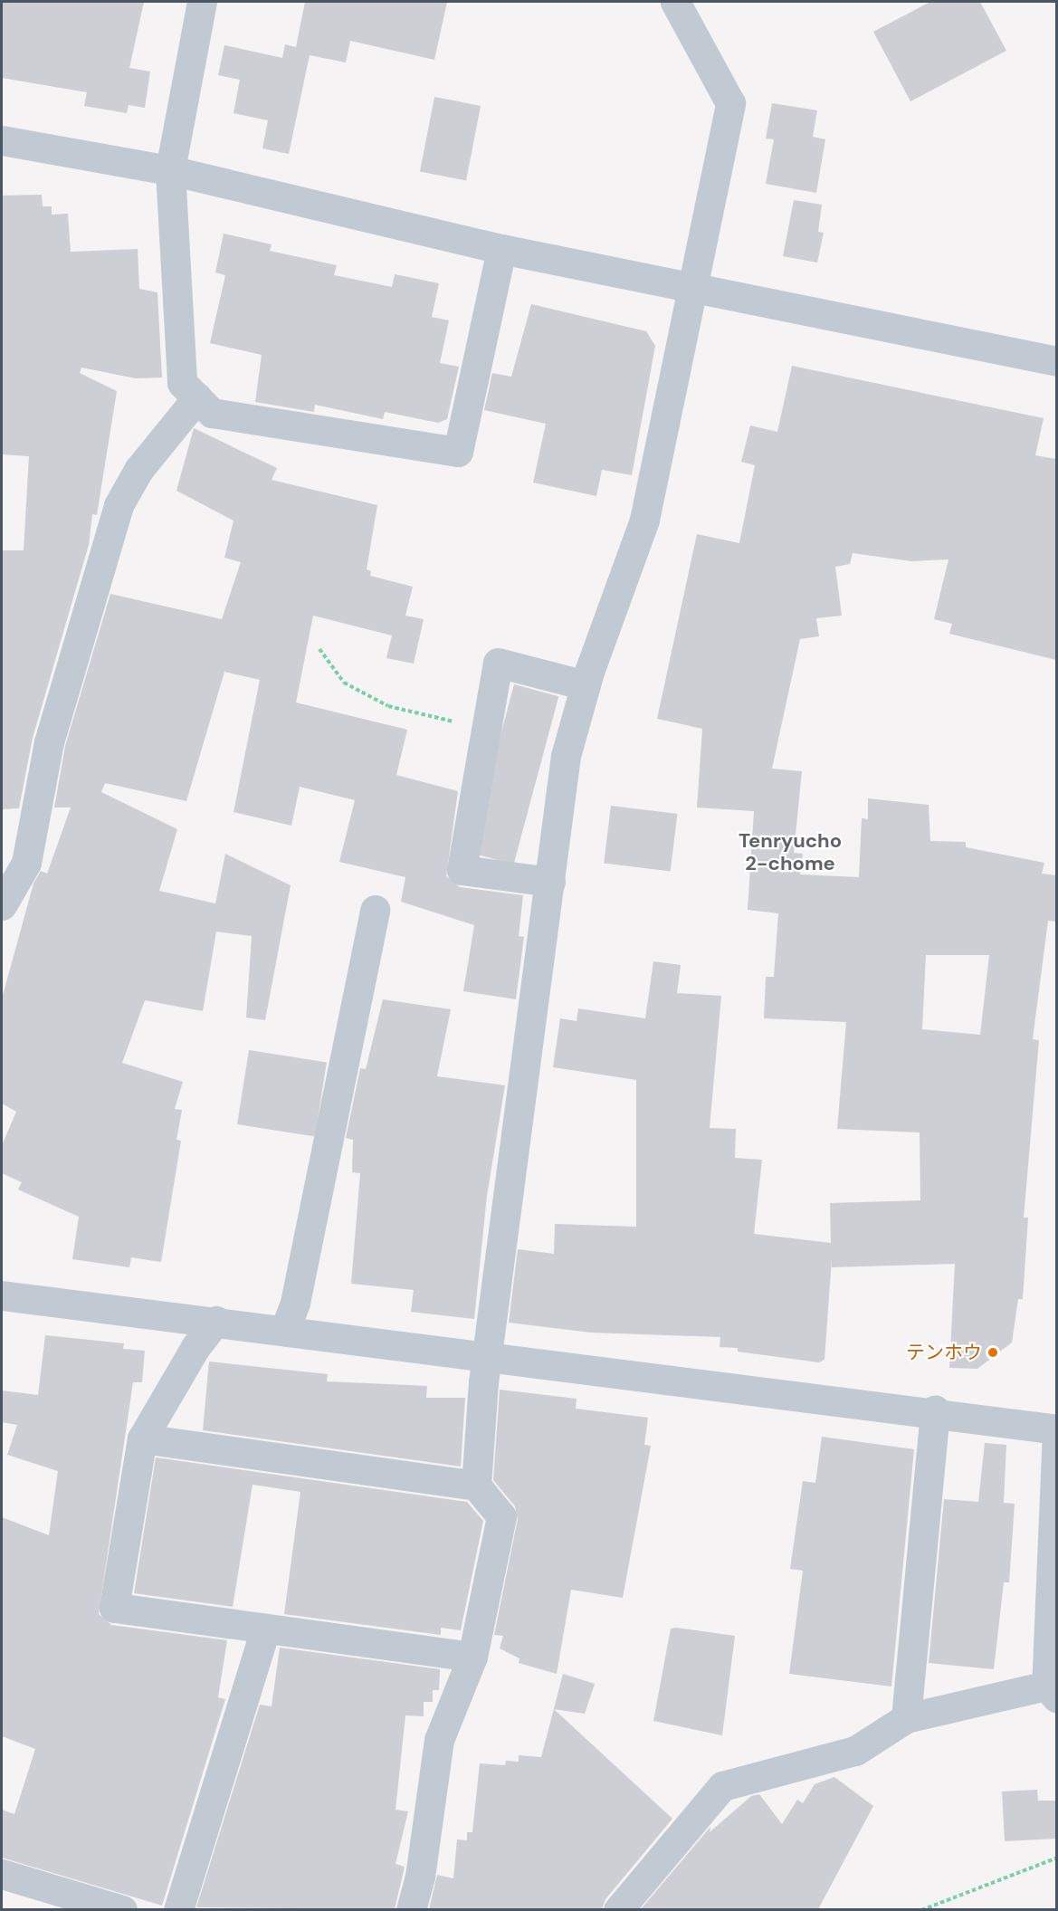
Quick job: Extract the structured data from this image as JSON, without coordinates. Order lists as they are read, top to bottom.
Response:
{
  "districts": ["Tenryucho 2-chome"],
  "places": ["テンホウ"]
}
